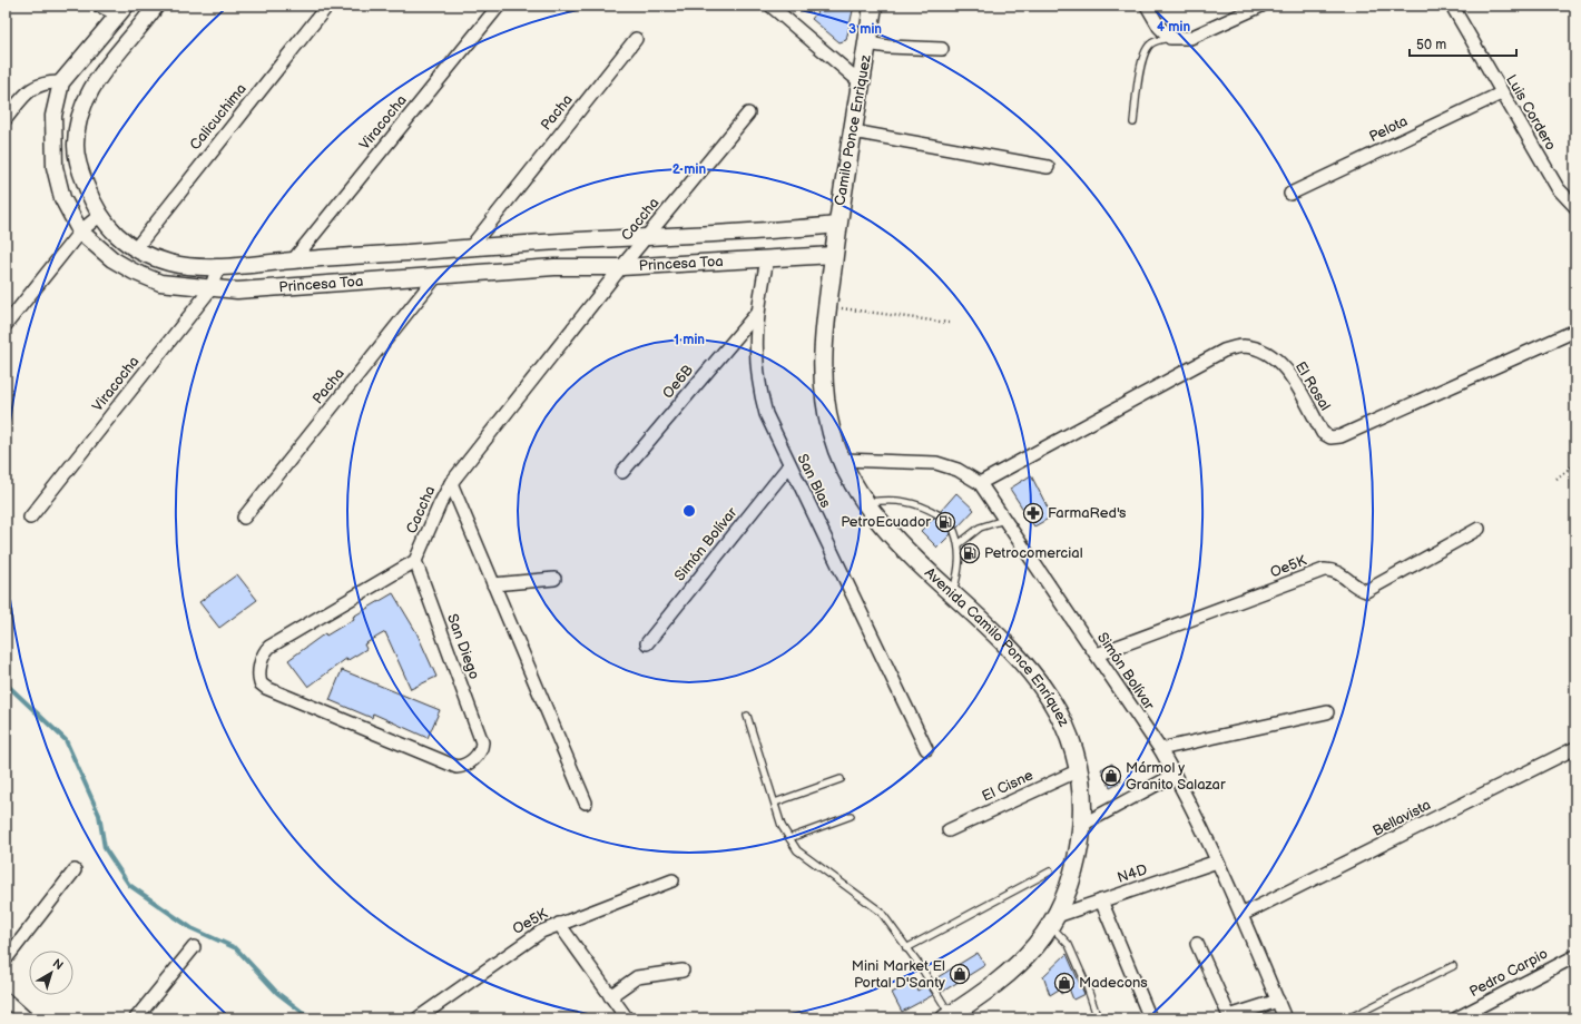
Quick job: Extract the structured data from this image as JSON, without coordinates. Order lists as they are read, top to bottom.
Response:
{
  "streets": {
    "main road": ["Camilo Ponce Enrìquez", "Avenida Camilo Ponce Enríquez"],
    "street": [
      "Pacha",
      "Luis Cordero",
      "Calicuchima",
      "Viracocha",
      "Pelota",
      "Caccha",
      "Princesa Toa",
      "Oe6B",
      "El Rosal",
      "San Blas",
      "Simón Bolívar",
      "Oe5K",
      "San Diego",
      "El Cisne",
      "Bellavista",
      "N4D",
      "Pedro Carpio"
    ]
  },
  "crossings": [
    ["Pacha", "Princesa Toa"],
    ["Luis Cordero", "Pelota"],
    ["Calicuchima", "Princesa Toa"],
    ["Viracocha", "Princesa Toa"],
    ["Camilo Ponce Enrìquez", "Princesa Toa"],
    ["Camilo Ponce Enrìquez", "Avenida Camilo Ponce Enríquez"],
    ["Caccha", "Princesa Toa"],
    ["Caccha", "San Diego"],
    ["Princesa Toa", "San Blas"],
    ["Princesa Toa", "Avenida Camilo Ponce Enríquez"],
    ["Oe6B", "San Blas"],
    ["El Rosal", "Simón Bolívar"],
    ["San Blas", "Simón Bolívar"],
    ["Simón Bolívar", "Oe5K"],
    ["Simón Bolívar", "Avenida Camilo Ponce Enríquez"],
    ["Simón Bolívar", "Bellavista"],
    ["Simón Bolívar", "N4D"],
    ["Avenida Camilo Ponce Enríquez", "El Cisne"],
    ["Avenida Camilo Ponce Enríquez", "N4D"]
  ],
  "places": {
    "pharmacy": ["FarmaRed's"],
    "fuel station": ["PetroEcuador", "Petrocomercial"],
    "shop": ["Mármol y Granito Salazar", "Mini Market El Portal D'Santy", "Madecons"]
  },
  "scale_bar": "50 m",
  "north": "top right",
  "rings": [
    "4 min",
    "3 min",
    "2 min",
    "1 min"
  ]
}
